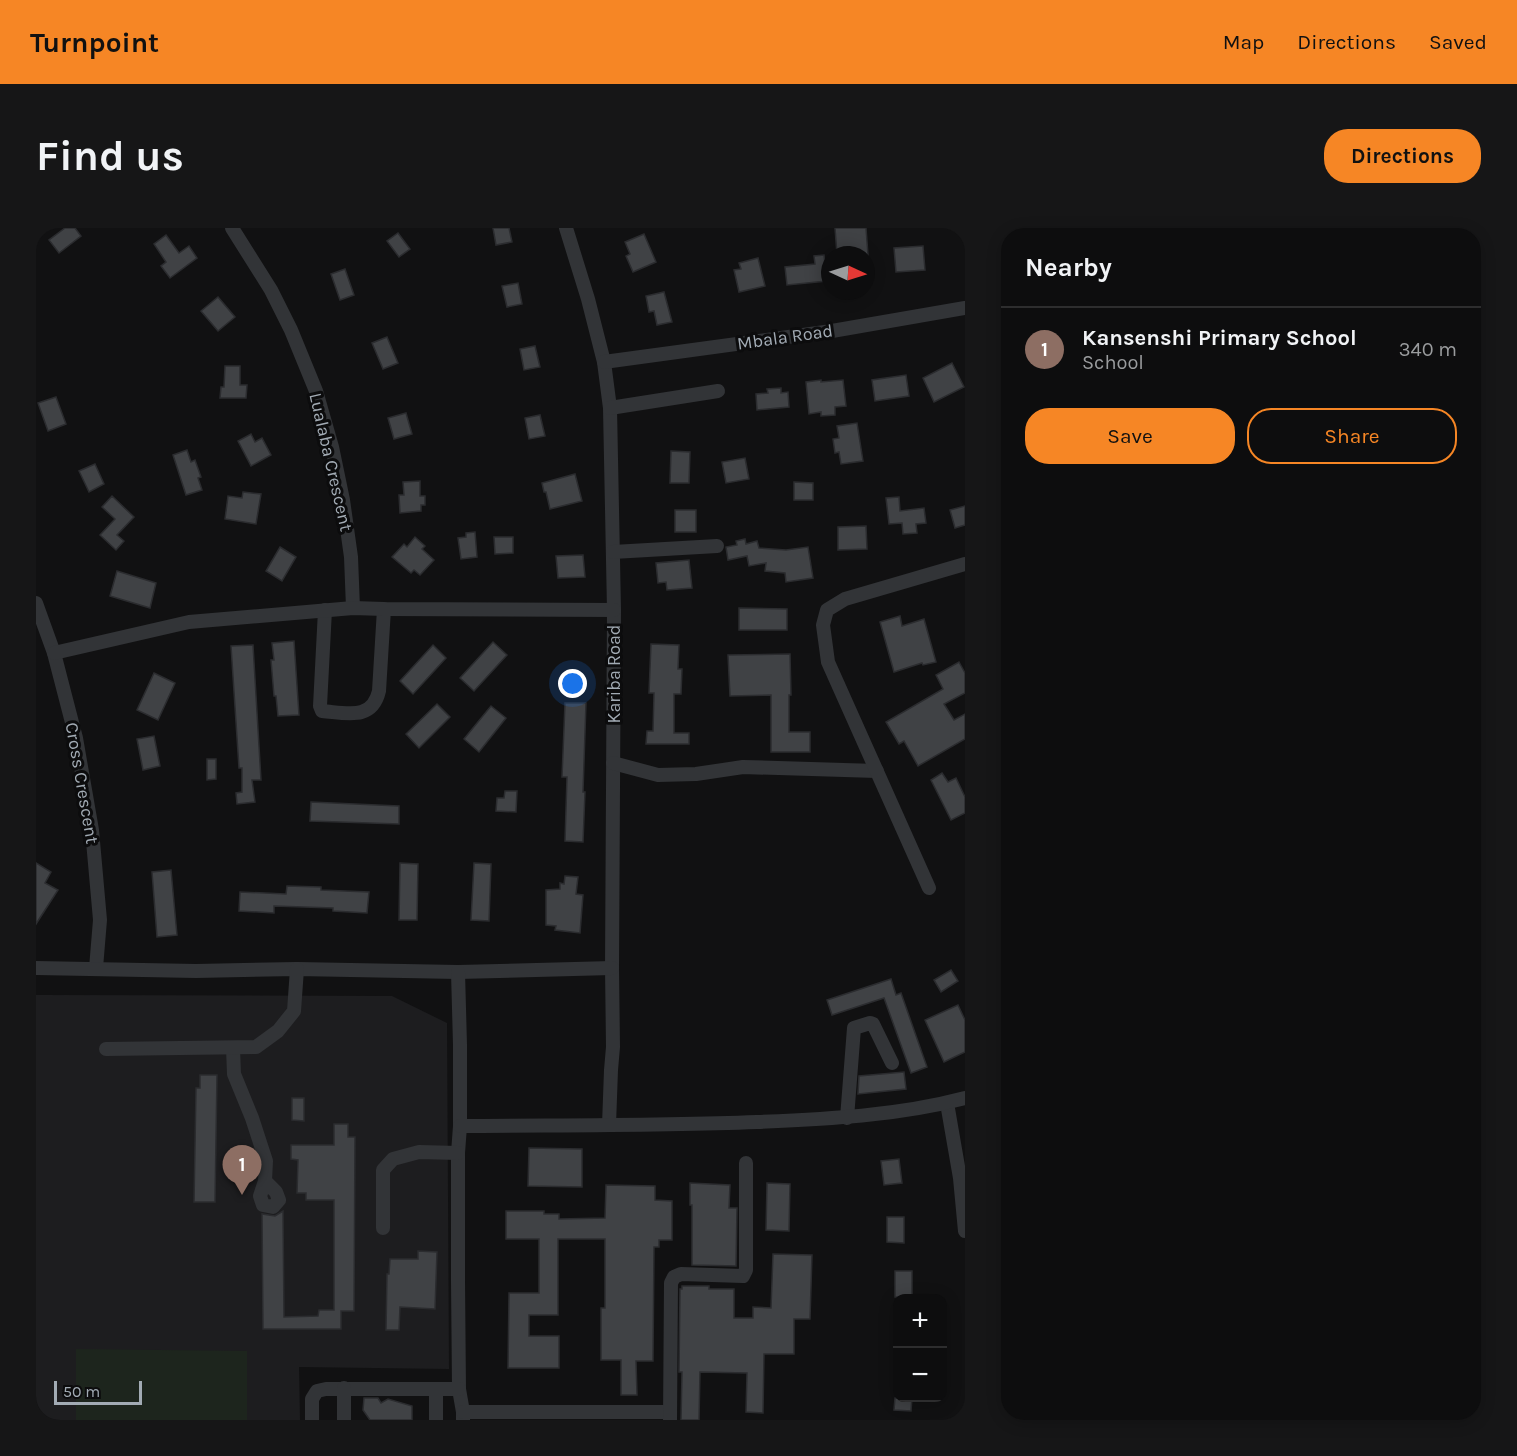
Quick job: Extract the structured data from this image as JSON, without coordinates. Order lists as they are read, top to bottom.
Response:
{
  "streets": {
    "street": [
      "Mbala Road",
      "Lualaba Crescent",
      "Kariba Road",
      "Cross Crescent"
    ]
  },
  "crossings": [
    ["Mbala Road", "Kariba Road"]
  ],
  "scale_bar": "50 m",
  "north": "right",
  "page": {
    "header": "Turnpoint",
    "nav": ["Map", "Directions", "Saved"],
    "buttons": [
      "Directions",
      ["Save", "Share"]
    ],
    "title": "Find us",
    "heading": "Nearby",
    "list": [
      {
        "mark": "1",
        "name": "Kansenshi Primary School",
        "note": "School",
        "value": "340 m"
      }
    ],
    "pins": "1",
    "map_buttons": ["+", "−"],
    "scale": "50 m"
  }
}
